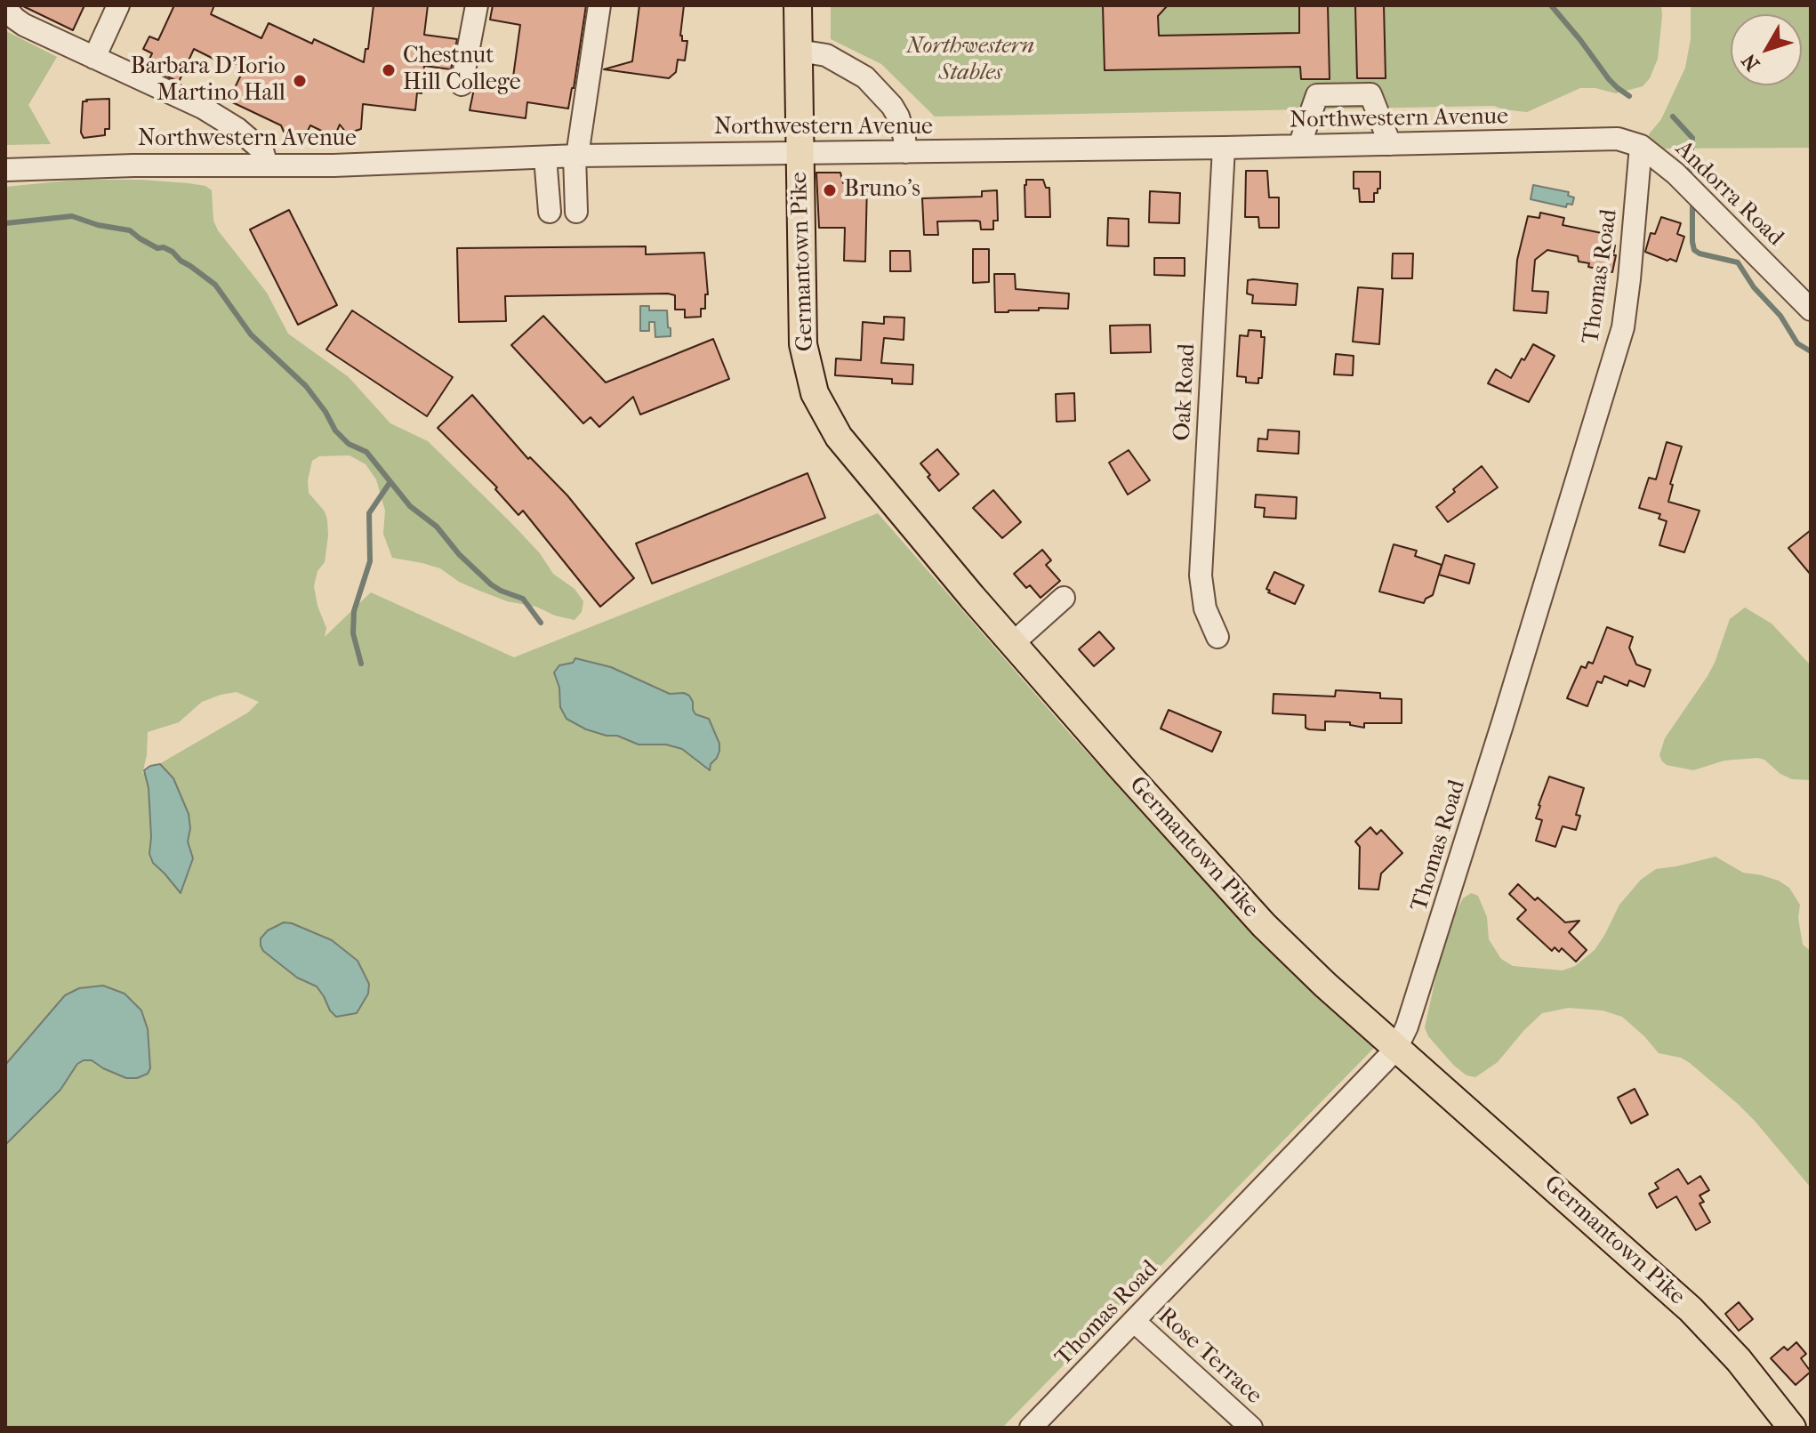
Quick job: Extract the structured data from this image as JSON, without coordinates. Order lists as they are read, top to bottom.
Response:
{
  "streets": {
    "main road": ["Germantown Pike"],
    "street": [
      "Northwestern Avenue",
      "Andorra Road",
      "Thomas Road",
      "Oak Road",
      "Rose Terrace"
    ]
  },
  "crossings": [
    ["Northwestern Avenue", "Andorra Road"],
    ["Northwestern Avenue", "Germantown Pike"],
    ["Northwestern Avenue", "Thomas Road"],
    ["Northwestern Avenue", "Oak Road"],
    ["Andorra Road", "Thomas Road"],
    ["Germantown Pike", "Thomas Road"],
    ["Thomas Road", "Rose Terrace"]
  ],
  "parks": ["Northwestern Stables"],
  "places": ["Chestnut Hill College", "Barbara D'Iorio Martino Hall", "Bruno's"],
  "north": "bottom left"
}
